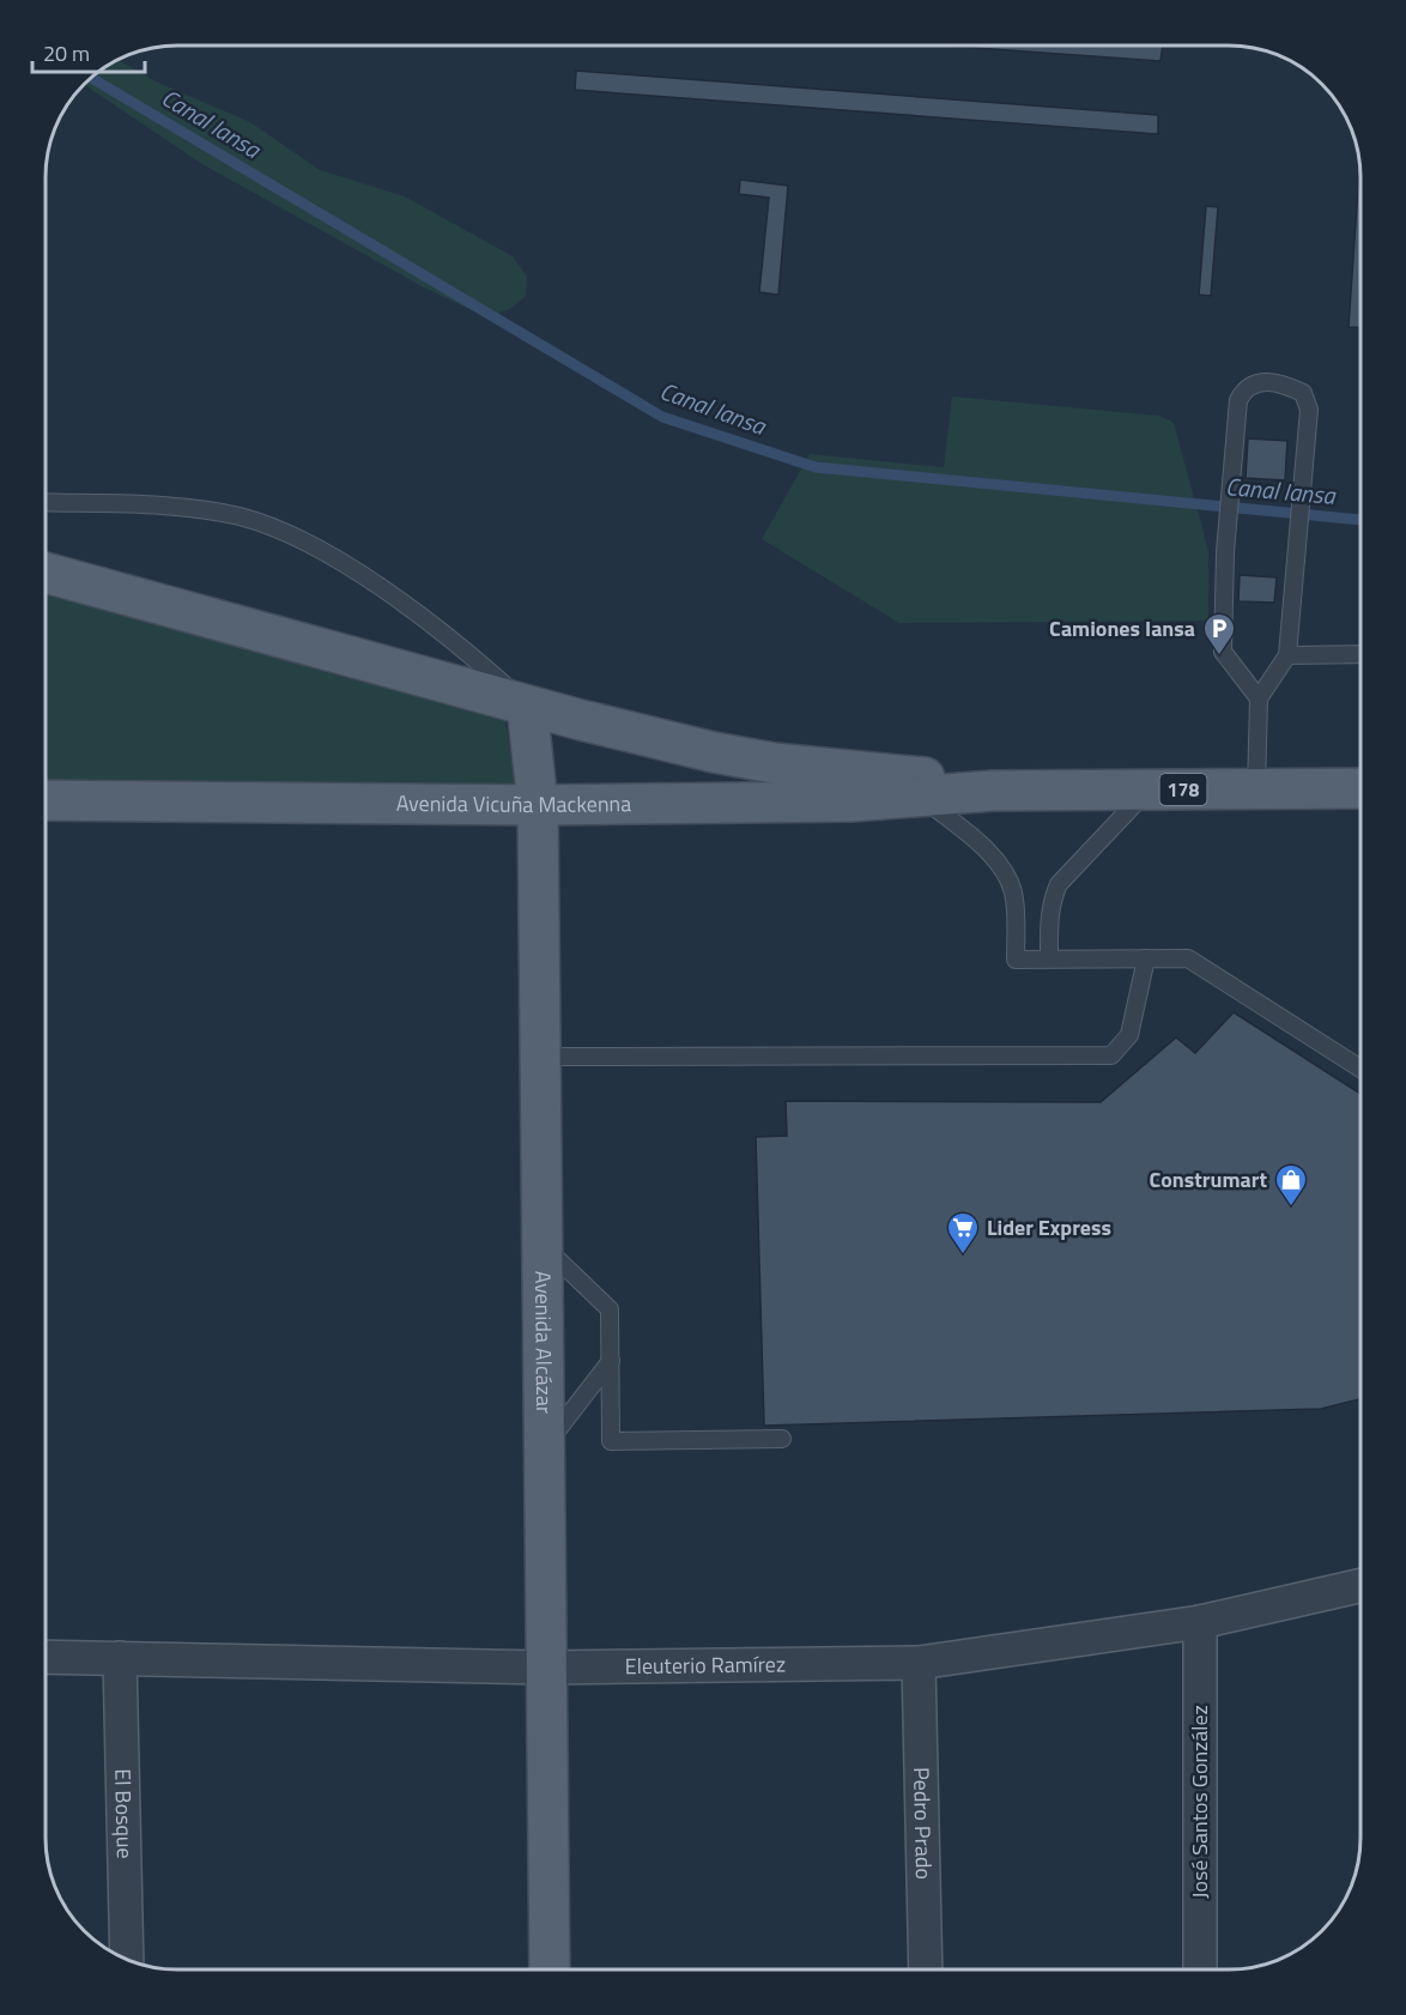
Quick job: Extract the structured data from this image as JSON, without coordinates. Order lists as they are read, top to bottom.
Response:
{
  "streets": {
    "main road": ["178", "Avenida Vicuña Mackenna", "Avenida Alcázar"],
    "street": [
      "Eleuterio Ramírez",
      "José Santos González",
      "El Bosque",
      "Pedro Prado"
    ]
  },
  "crossings": [
    ["Avenida Vicuña Mackenna", "Avenida Alcázar"],
    ["Avenida Alcázar", "Eleuterio Ramírez"],
    ["Eleuterio Ramírez", "José Santos González"],
    ["Eleuterio Ramírez", "El Bosque"],
    ["Eleuterio Ramírez", "Pedro Prado"]
  ],
  "water": ["Canal Iansa"],
  "places": {
    "parking": ["Camiones Iansa"],
    "shop": ["Construmart"],
    "supermarket": ["Lider Express"]
  },
  "scale_bar": "20 m"
}
